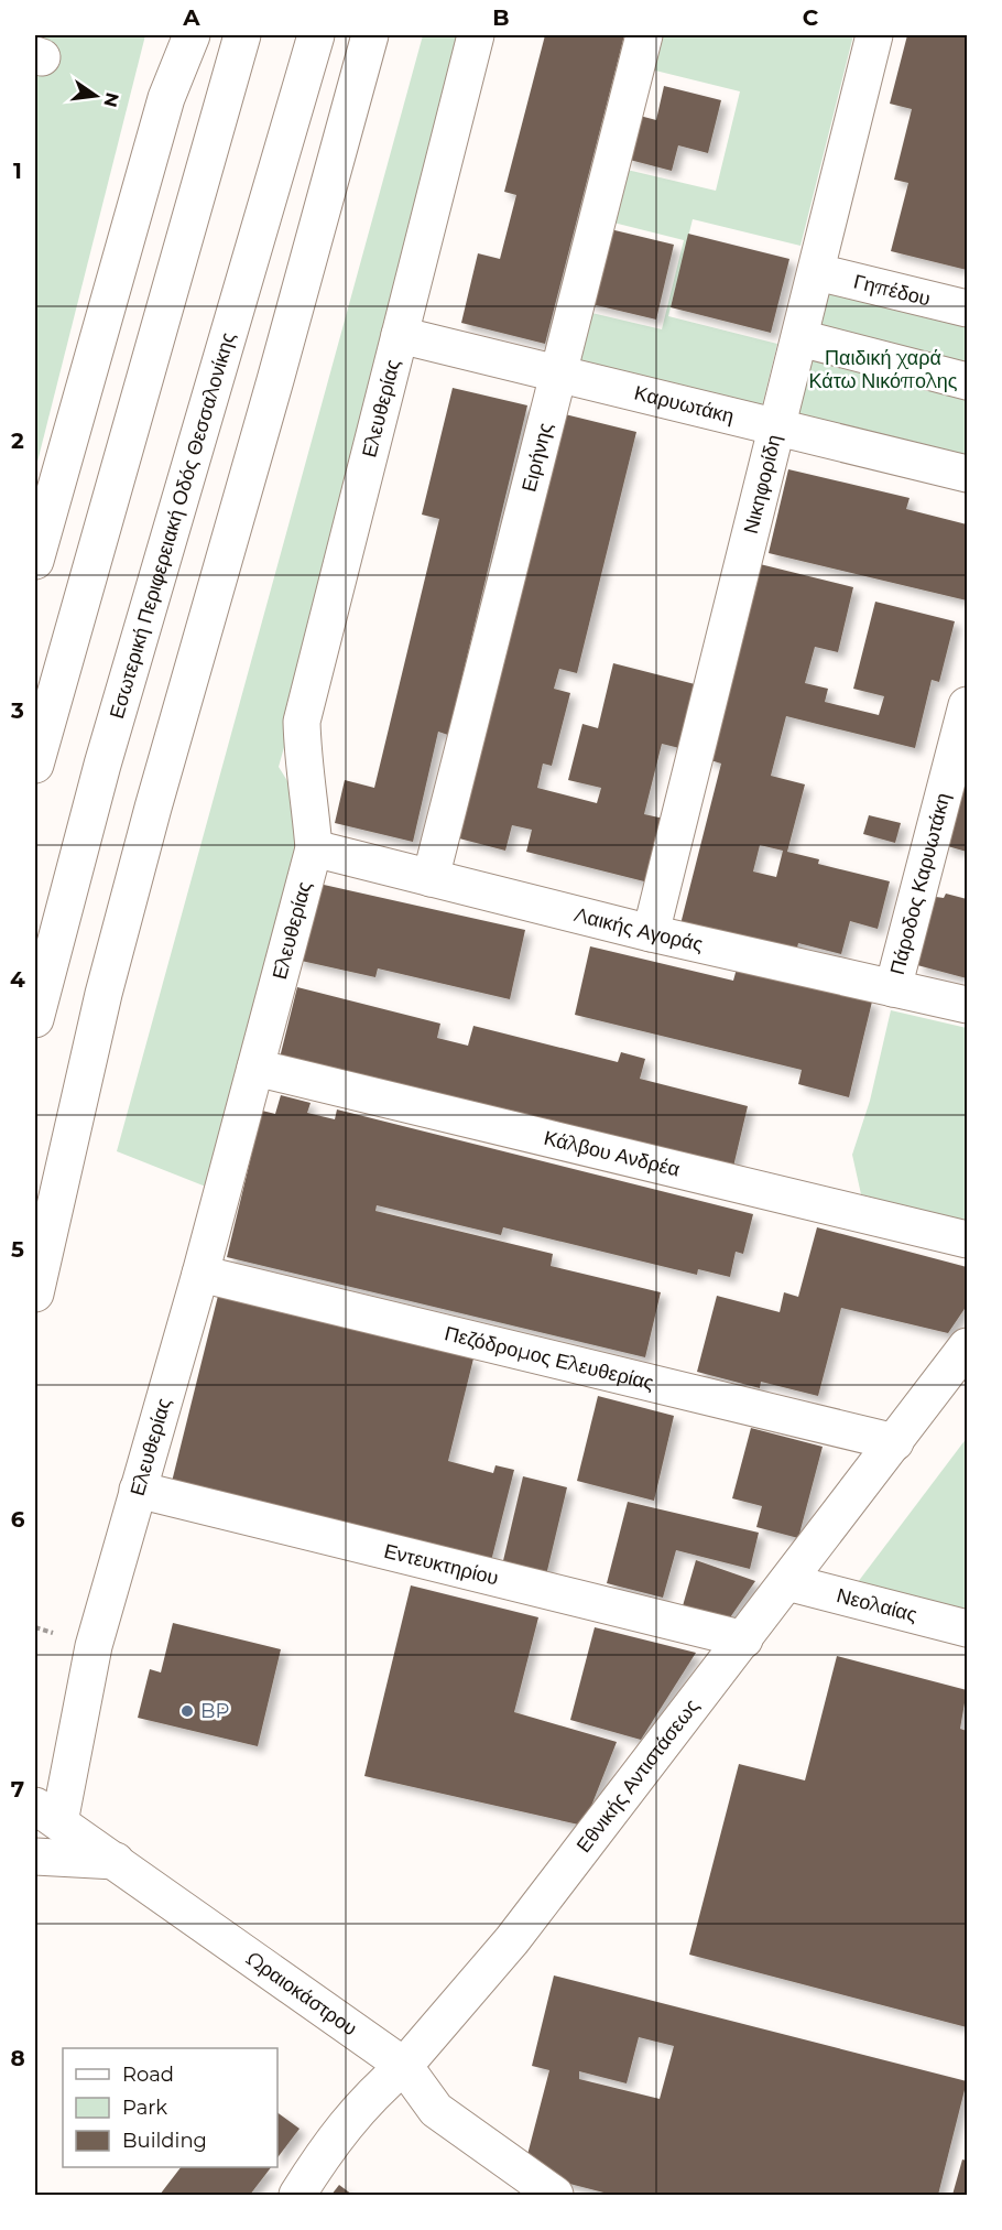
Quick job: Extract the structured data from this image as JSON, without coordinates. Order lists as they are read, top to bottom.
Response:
{
  "streets": {
    "main road": [
      "Γηπέδου",
      "Καρυωτάκη",
      "Ελευθερίας",
      "Ειρήνης",
      "Νικηφορίδη",
      "Εσωτερική Περιφερειακή Οδός Θεσσαλονίκης",
      "Πάροδος Καρυωτάκη",
      "Λαικής Αγοράς",
      "Κάλβου Ανδρέα",
      "Πεζόδρομος Ελευθερίας",
      "Εντευκτηρίου",
      "Νεολαίας",
      "Εθνικής Αντιστάσεως",
      "Ωραιοκάστρου"
    ]
  },
  "crossings": [
    ["Γηπέδου", "Νικηφορίδη"],
    ["Καρυωτάκη", "Ελευθερίας"],
    ["Καρυωτάκη", "Ειρήνης"],
    ["Καρυωτάκη", "Νικηφορίδη"],
    ["Ελευθερίας", "Λαικής Αγοράς"],
    ["Ελευθερίας", "Κάλβου Ανδρέα"],
    ["Ελευθερίας", "Πεζόδρομος Ελευθερίας"],
    ["Ελευθερίας", "Εντευκτηρίου"],
    ["Ελευθερίας", "Ωραιοκάστρου"],
    ["Ειρήνης", "Λαικής Αγοράς"],
    ["Νικηφορίδη", "Λαικής Αγοράς"],
    ["Πάροδος Καρυωτάκη", "Λαικής Αγοράς"],
    ["Πεζόδρομος Ελευθερίας", "Εθνικής Αντιστάσεως"],
    ["Εντευκτηρίου", "Εθνικής Αντιστάσεως"],
    ["Νεολαίας", "Εθνικής Αντιστάσεως"],
    ["Εθνικής Αντιστάσεως", "Ωραιοκάστρου"]
  ],
  "parks": ["Παιδική χαρά Κάτω Νικόπολης"],
  "places": ["BP"],
  "legend": ["Road", "Park", "Building"],
  "north": "right",
  "grid": {
    "columns": ["A", "B", "C"],
    "rows": [
      "1",
      "2",
      "3",
      "4",
      "5",
      "6",
      "7",
      "8"
    ]
  }
}
